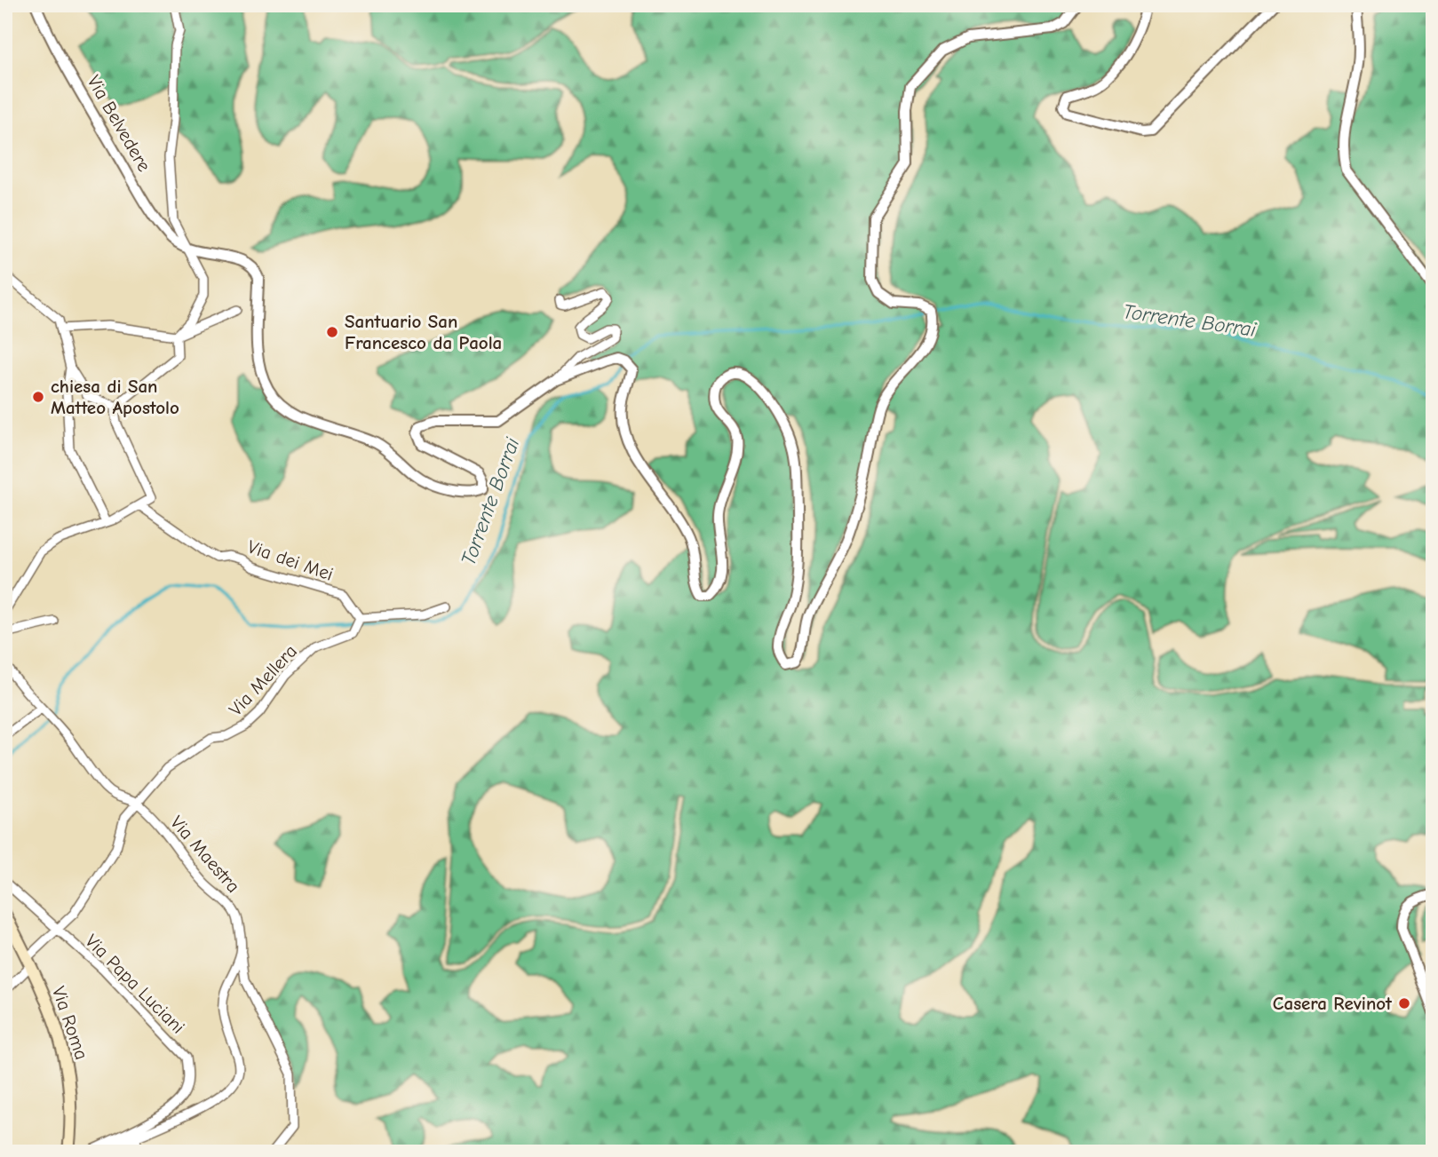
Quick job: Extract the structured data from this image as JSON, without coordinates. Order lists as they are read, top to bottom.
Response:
{
  "streets": {
    "main road": ["Via Roma"],
    "street": [
      "Via Belvedere",
      "Via dei Mei",
      "Via Mellera",
      "Via Maestra",
      "Via Papa Luciani"
    ]
  },
  "crossings": [
    ["Via dei Mei", "Via Mellera"],
    ["Via Mellera", "Via Maestra"],
    ["Via Mellera", "Via Papa Luciani"],
    ["Via Mellera", "Via Roma"]
  ],
  "water": ["Torrente Borrai"],
  "places": ["Santuario San Francesco da Paola", "chiesa di San Matteo Apostolo", "Casera Revinot"]
}
